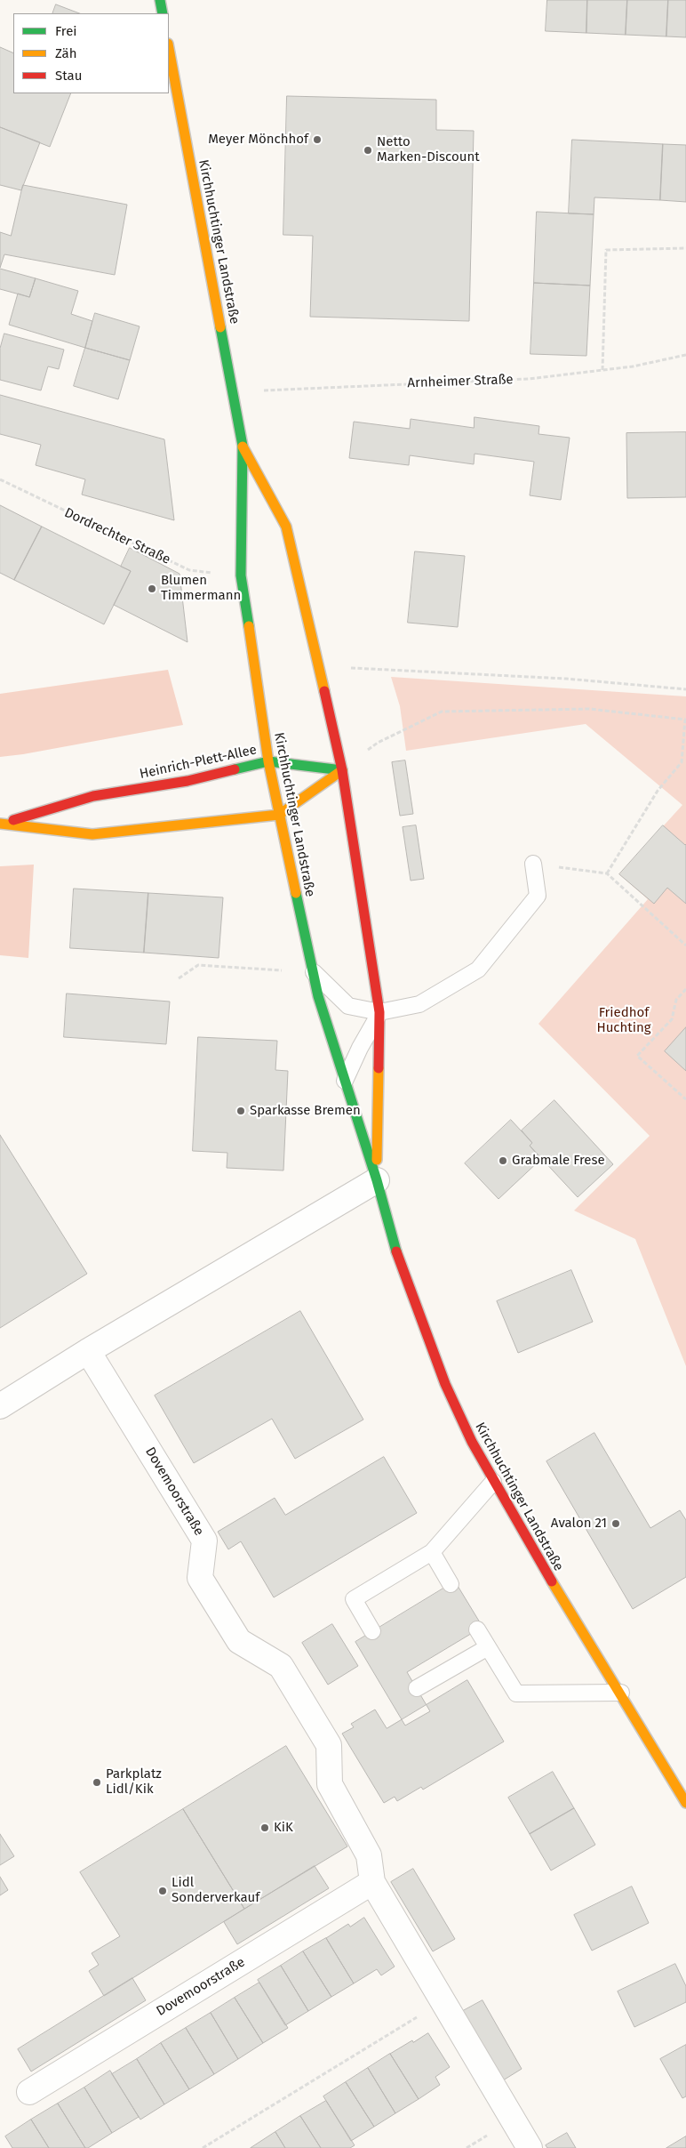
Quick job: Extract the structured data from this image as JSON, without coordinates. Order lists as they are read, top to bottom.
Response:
{
  "streets": {
    "main road": ["Kirchhuchtinger Landstraße", "Heinrich-Plett-Allee"],
    "street": ["Dovemoorstraße"],
    "path": ["Arnheimer Straße", "Dordrechter Straße"]
  },
  "crossings": [
    ["Kirchhuchtinger Landstraße", "Arnheimer Straße"],
    ["Kirchhuchtinger Landstraße", "Dordrechter Straße"],
    ["Kirchhuchtinger Landstraße", "Heinrich-Plett-Allee"]
  ],
  "parks": ["Friedhof Huchting"],
  "places": [
    "Meyer Mönchhof",
    "Netto Marken-Discount",
    "Blumen Timmermann",
    "Sparkasse Bremen",
    "Grabmale Frese",
    "Avalon 21",
    "Parkplatz Lidl/Kik",
    "KiK",
    "Lidl Sonderverkauf"
  ],
  "legend": ["Frei", "Zäh", "Stau"]
}
